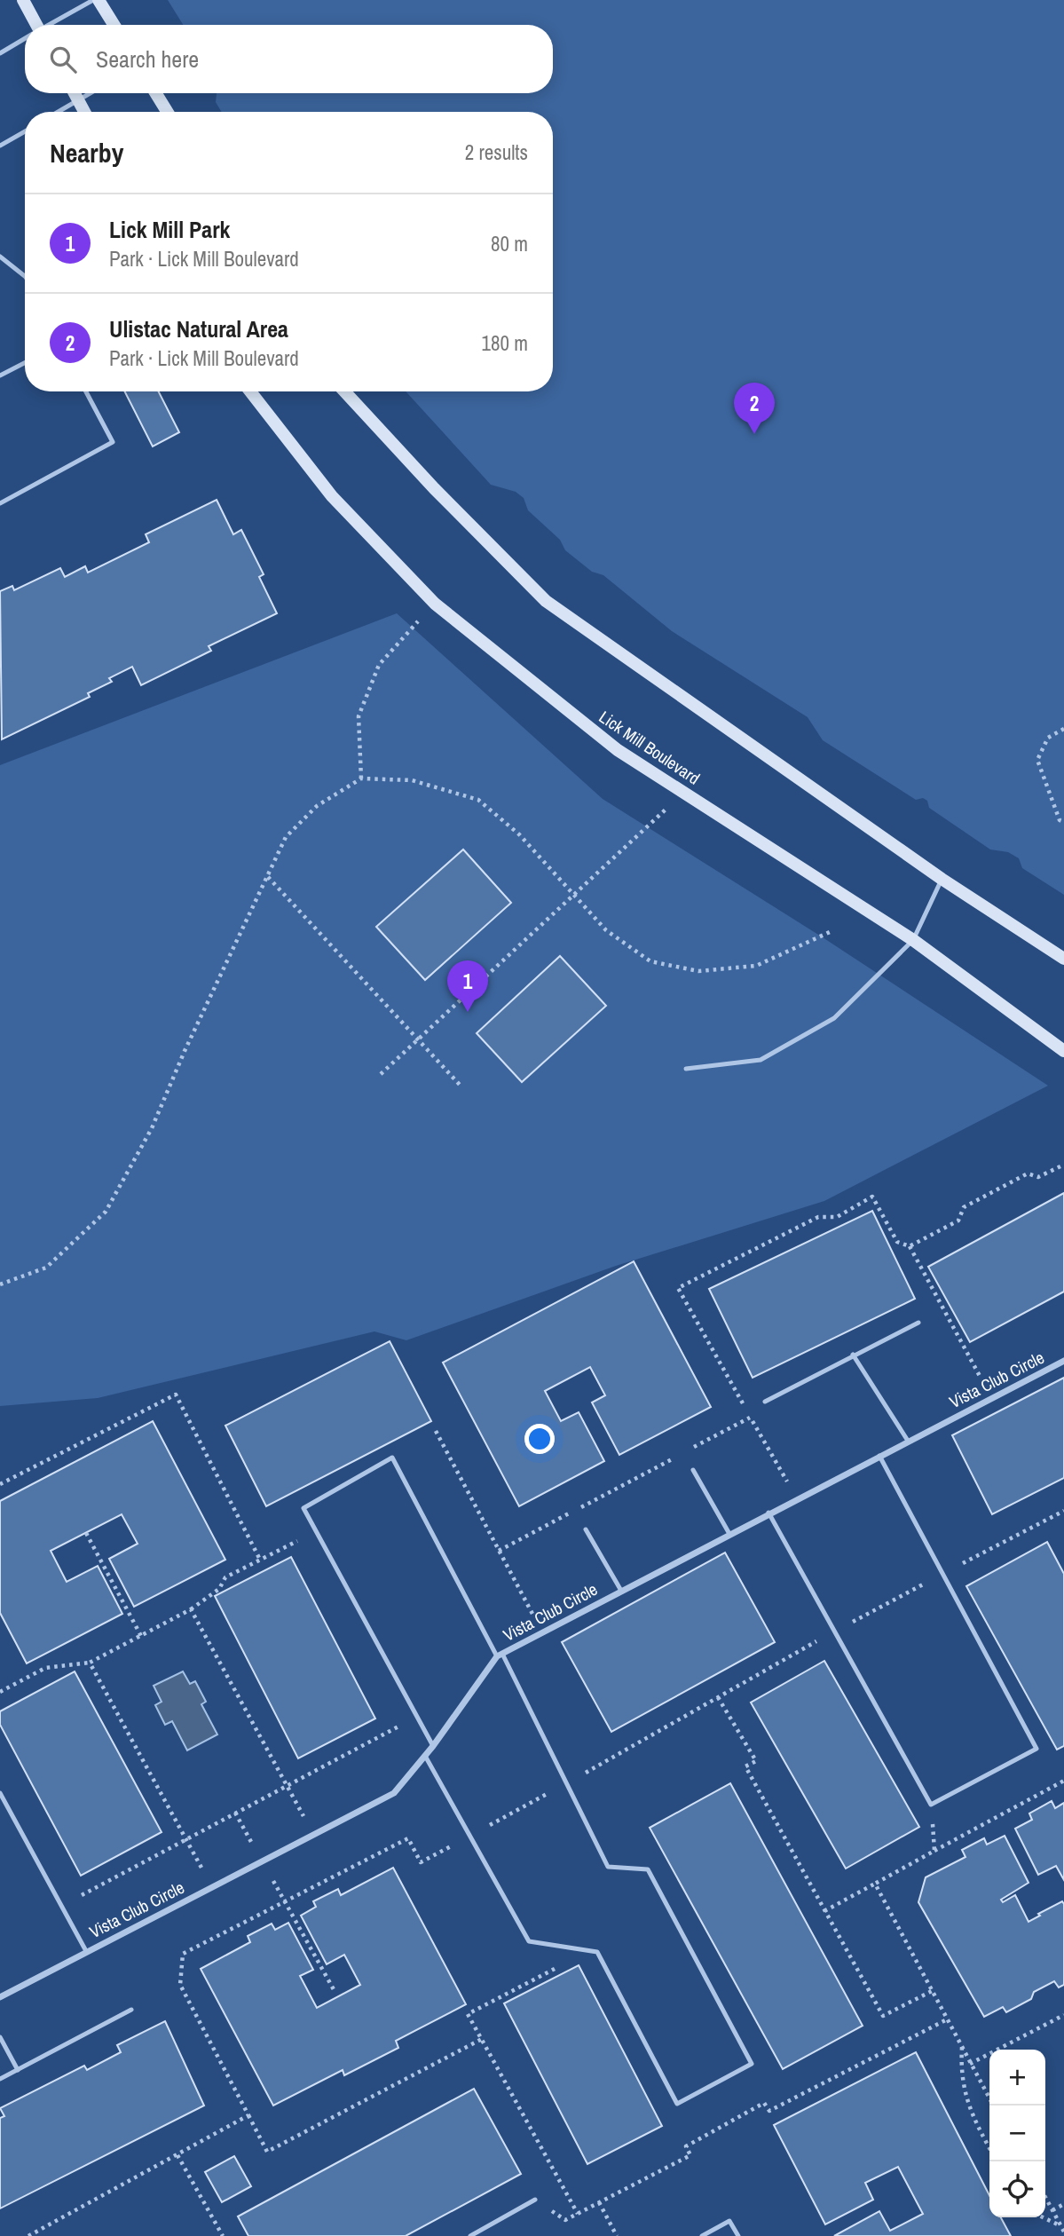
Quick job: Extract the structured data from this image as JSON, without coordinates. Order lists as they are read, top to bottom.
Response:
{
  "streets": {
    "main road": ["Lick Mill Boulevard"],
    "street": ["Vista Club Circle"]
  },
  "page": {
    "search": "Search here",
    "heading": ["Nearby", "2 results"],
    "list": [
      {
        "mark": "1",
        "name": "Lick Mill Park",
        "note": "Park · Lick Mill Boulevard",
        "value": "80 m"
      },
      {
        "mark": "2",
        "name": "Ulistac Natural Area",
        "note": "Park · Lick Mill Boulevard",
        "value": "180 m"
      }
    ],
    "pins": ["2", "1"],
    "map_buttons": ["+", "−"]
  }
}
